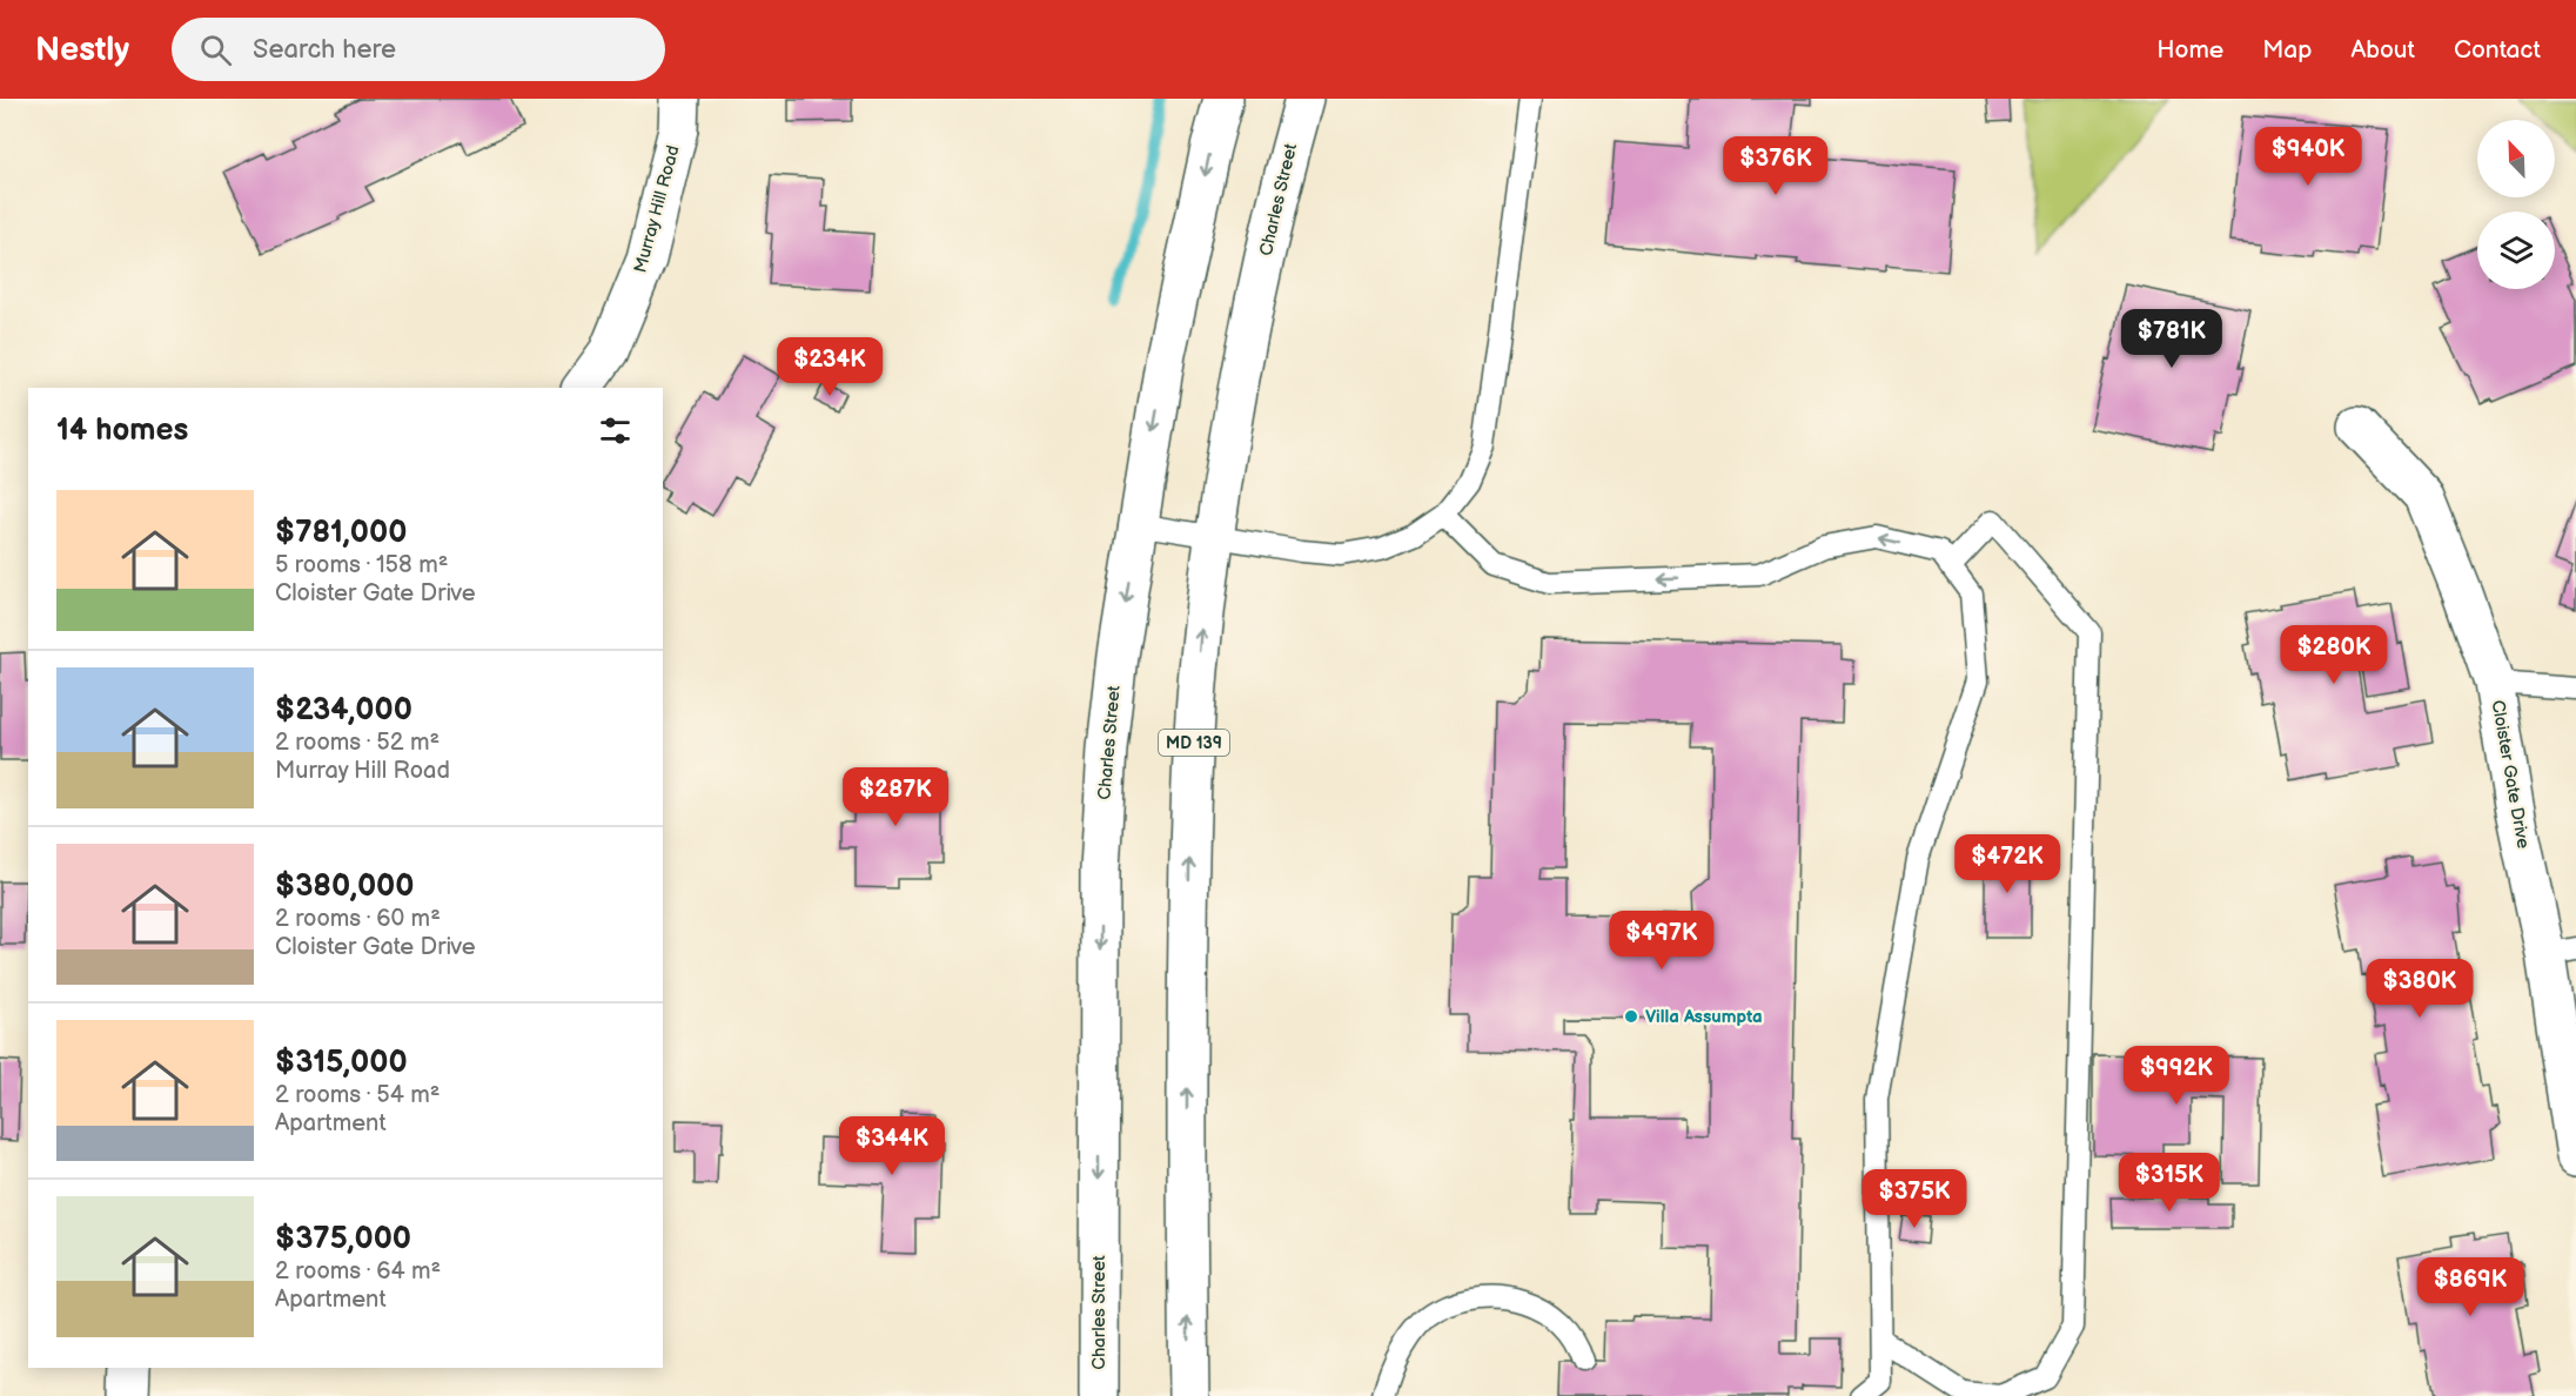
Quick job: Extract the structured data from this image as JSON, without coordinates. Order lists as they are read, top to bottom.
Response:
{
  "streets": {
    "main road": [
      "Charles Street",
      "Murray Hill Road",
      "MD 139",
      "Cloister Gate Drive"
    ]
  },
  "places": ["Villa Assumpta"],
  "north": "top left",
  "page": {
    "header": "Nestly",
    "search": "Search here",
    "nav": [
      "Home",
      "Map",
      "About",
      "Contact"
    ],
    "price": [
      "$940K",
      "$376K",
      "$781K",
      "$234K",
      "$280K",
      "$287K",
      "$472K",
      "$497K",
      "$380K",
      "$992K",
      "$344K",
      "$315K",
      "$375K",
      "$869K"
    ],
    "heading": "14 homes",
    "list": [
      {
        "name": "$781,000",
        "note": "5 rooms · 158 m² · Cloister Gate Drive"
      },
      {
        "name": "$234,000",
        "note": "2 rooms · 52 m² · Murray Hill Road"
      },
      {
        "name": "$380,000",
        "note": "2 rooms · 60 m² · Cloister Gate Drive"
      },
      {
        "name": "$315,000",
        "note": "2 rooms · 54 m² · Apartment"
      },
      {
        "name": "$375,000",
        "note": "2 rooms · 64 m² · Apartment"
      }
    ]
  }
}
